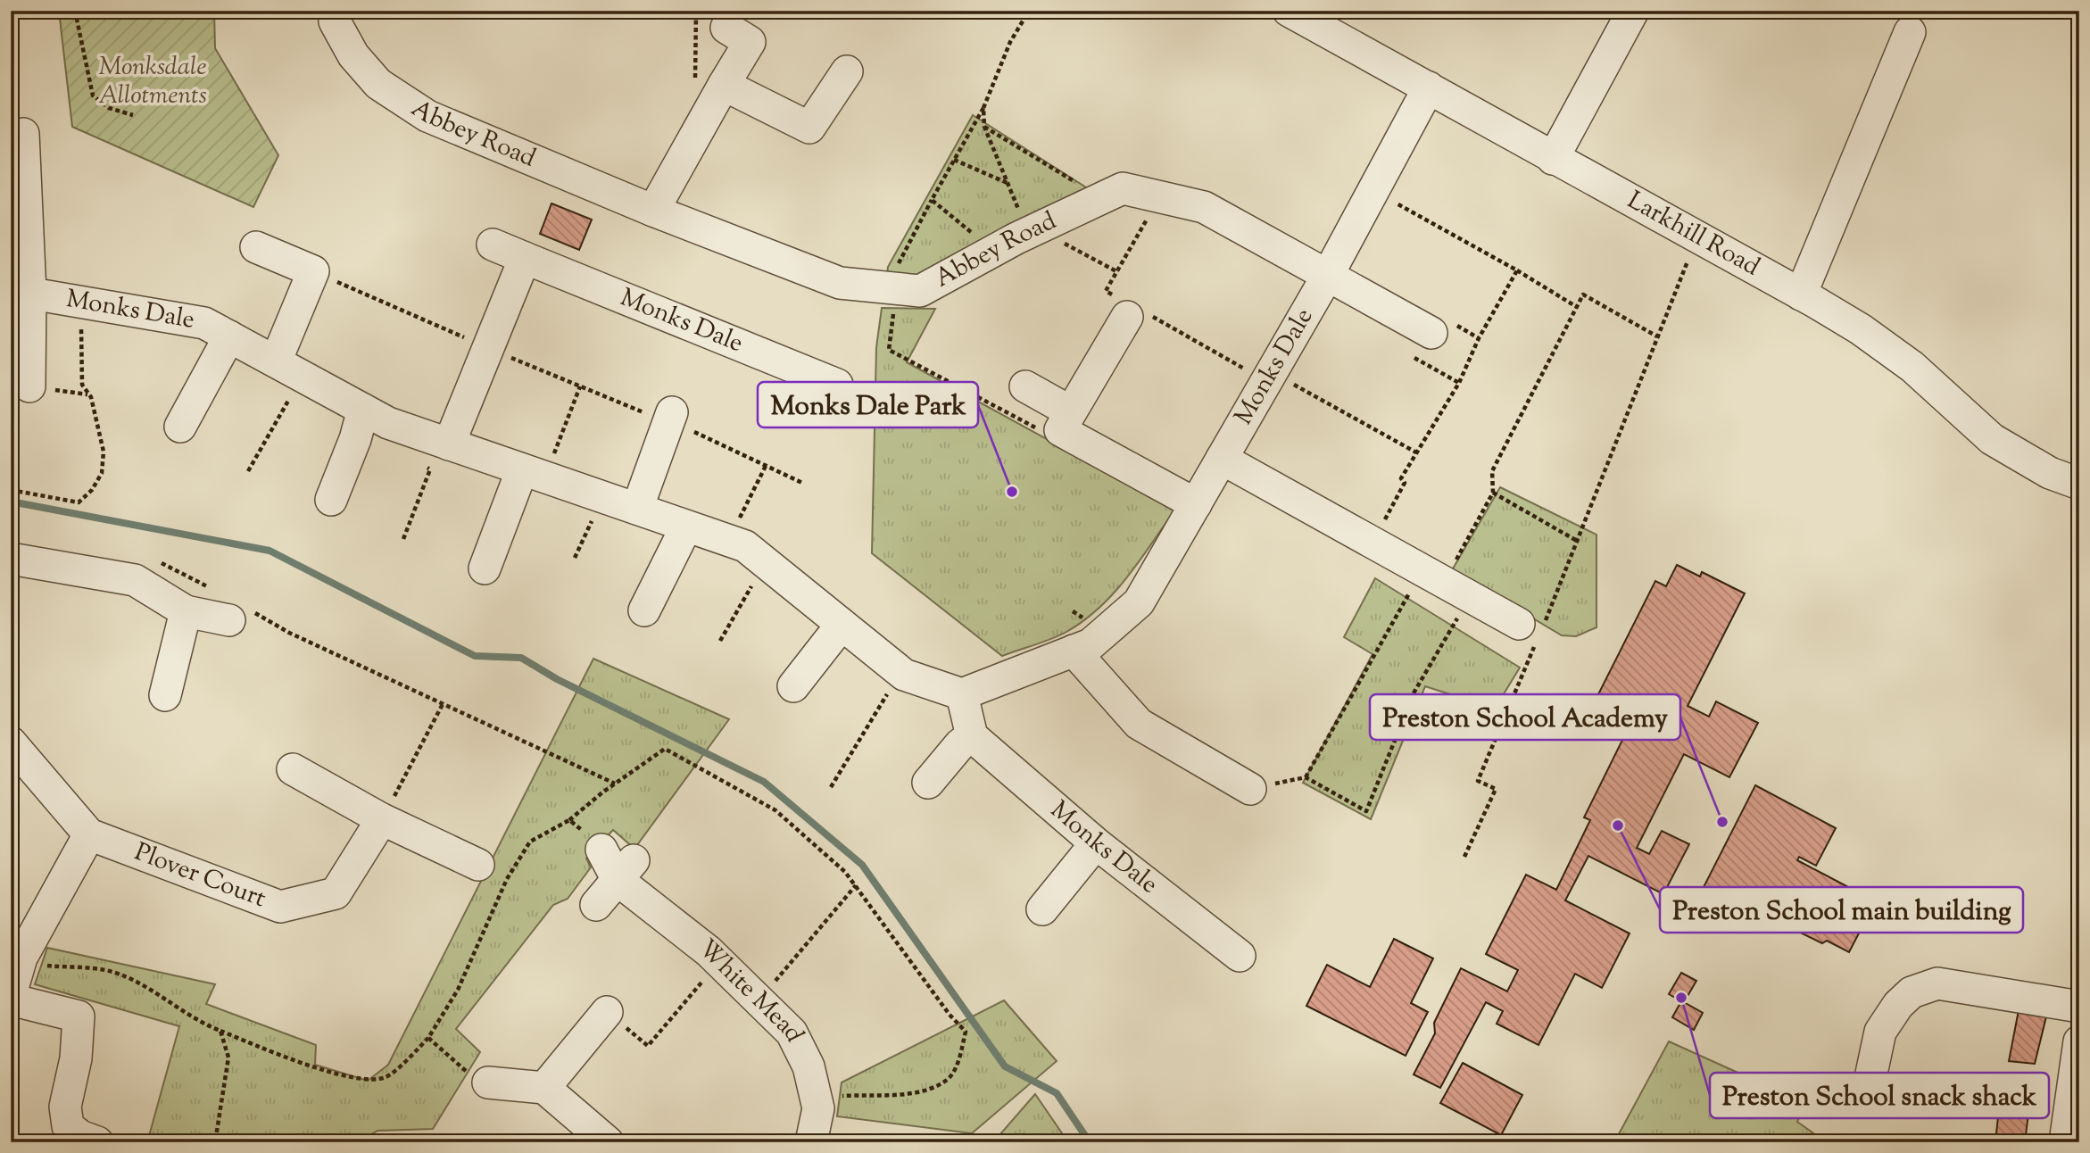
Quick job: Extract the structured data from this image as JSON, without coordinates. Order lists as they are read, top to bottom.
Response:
{
  "streets": {
    "street": [
      "Abbey Road",
      "Larkhill Road",
      "Monks Dale",
      "Plover Court",
      "White Mead"
    ]
  },
  "crossings": [
    ["Abbey Road", "Monks Dale"],
    ["Larkhill Road", "Monks Dale"]
  ],
  "parks": ["Monksdale Allotments"],
  "places": [
    "Monks Dale Park",
    "Preston School Academy",
    "Preston School main building",
    "Preston School snack shack"
  ]
}
